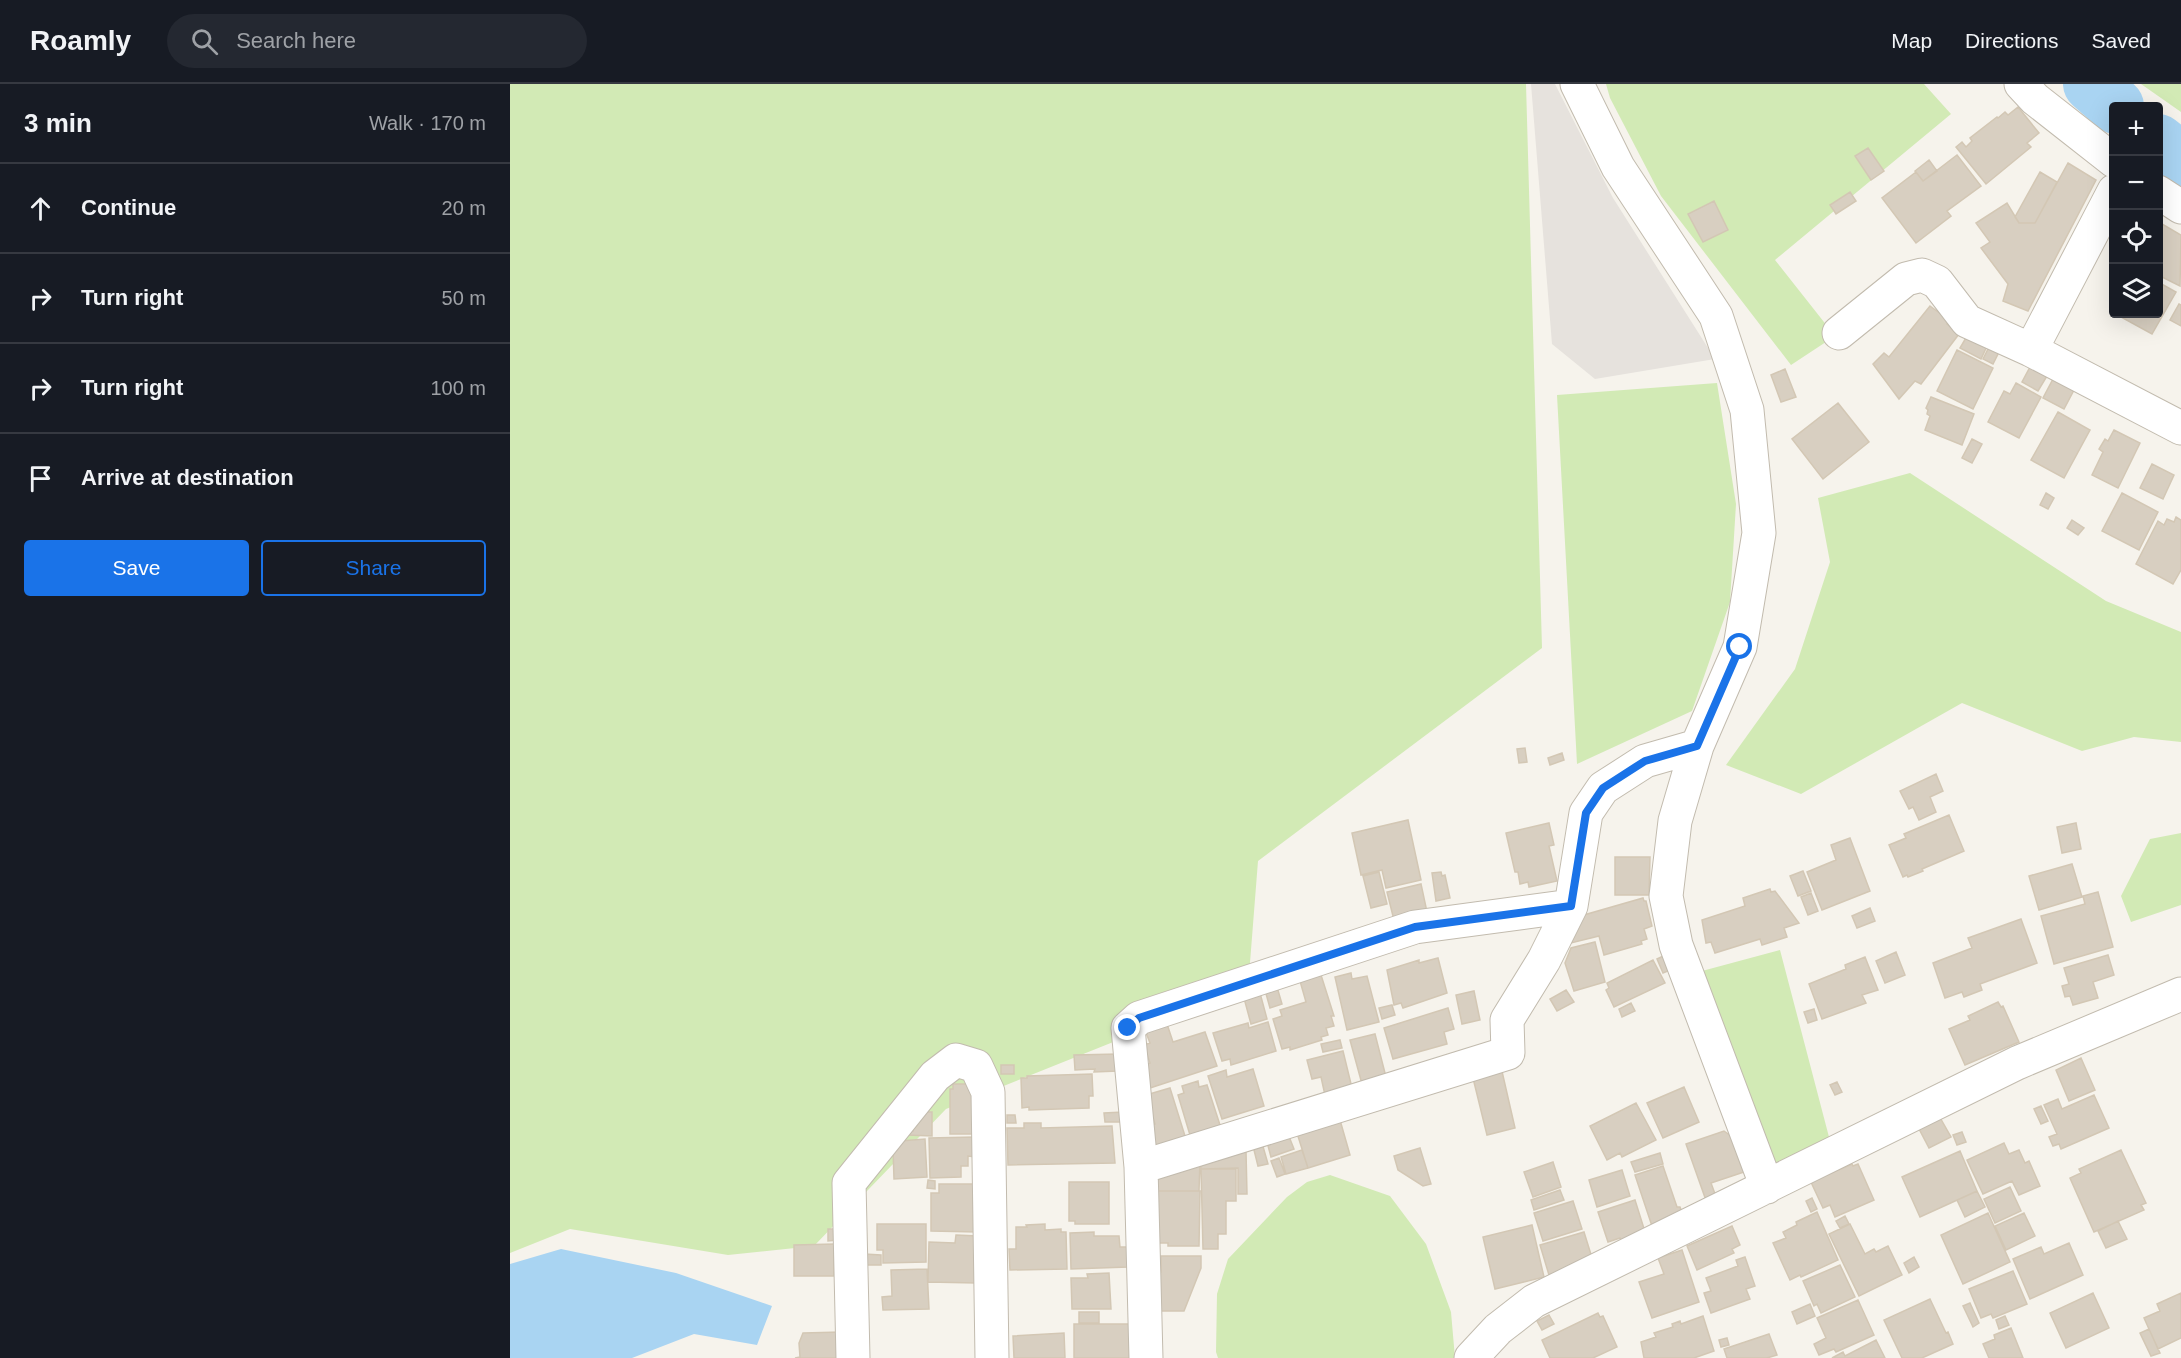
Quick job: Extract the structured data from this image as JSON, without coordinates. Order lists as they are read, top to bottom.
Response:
{
  "page": {
    "header": "Roamly",
    "search": "Search here",
    "nav": ["Map", "Directions", "Saved"],
    "heading": ["3 min", "Walk · 170 m"],
    "map_buttons": ["+", "−"],
    "list": [
      ["Continue", "20 m"],
      ["Turn right", "50 m"],
      ["Turn right", "100 m"],
      "Arrive at destination"
    ],
    "buttons": ["Save", "Share"]
  }
}
